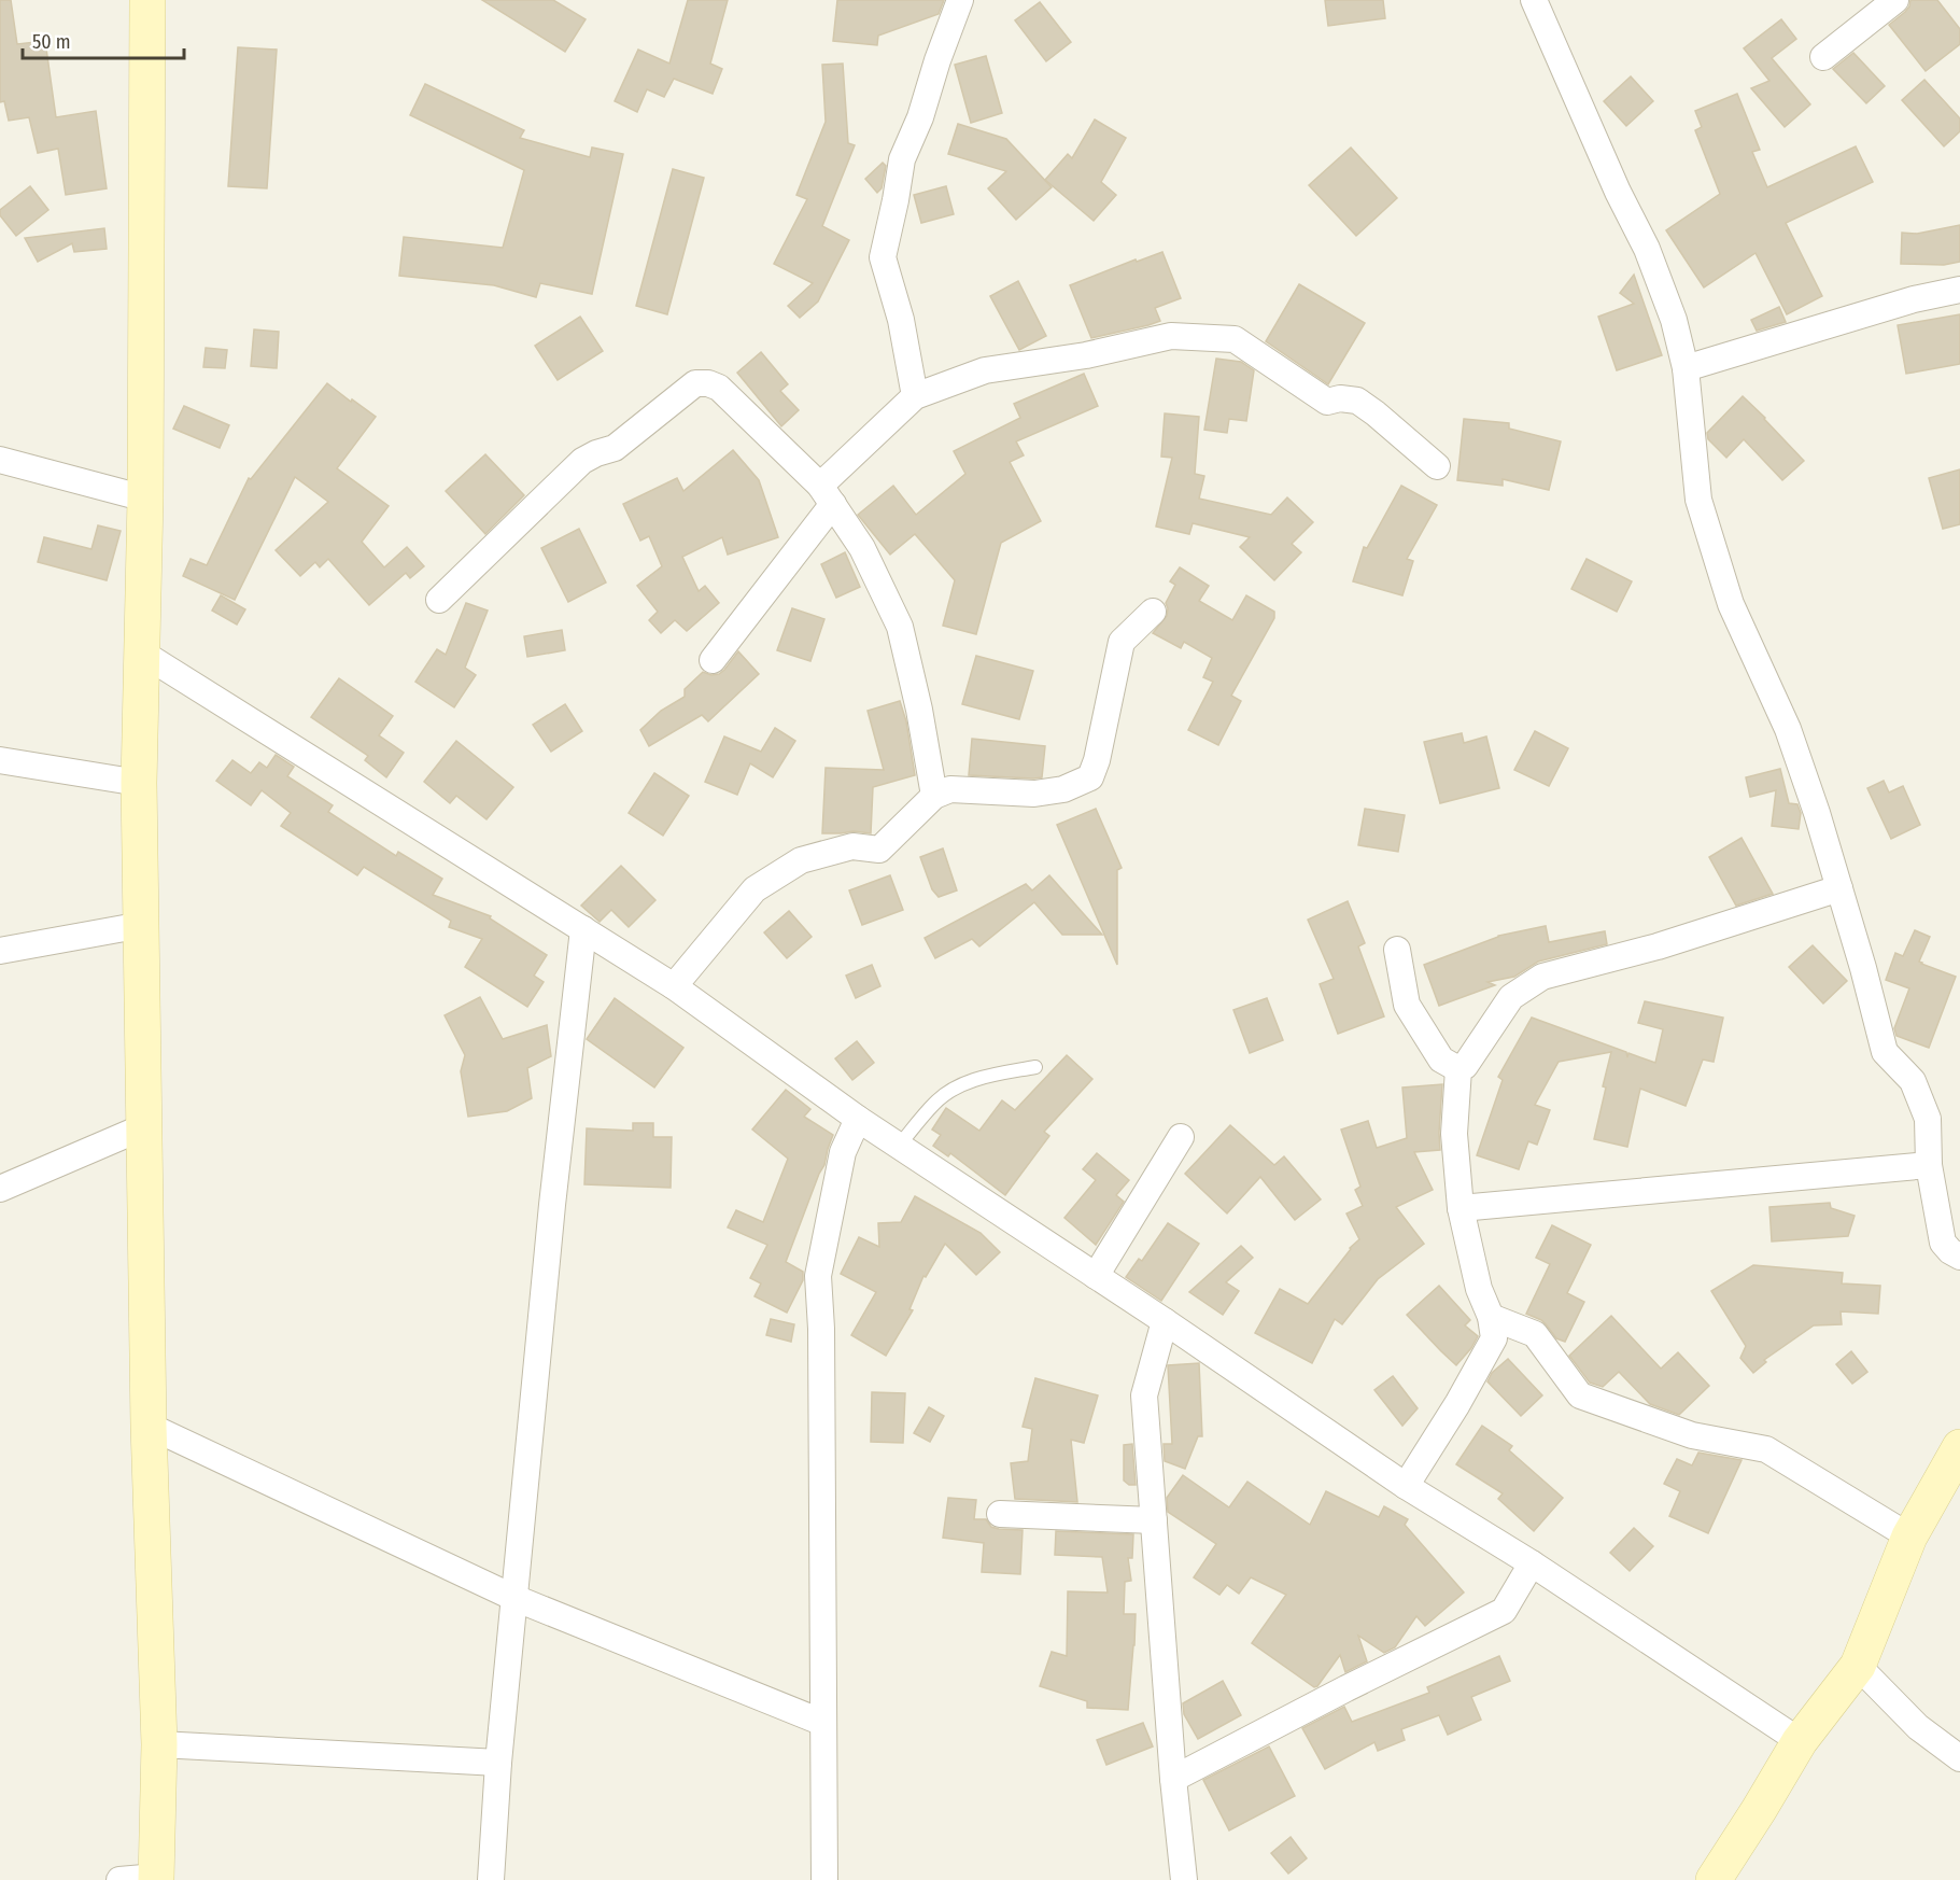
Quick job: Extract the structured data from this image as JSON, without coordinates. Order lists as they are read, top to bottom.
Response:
{
  "scale_bar": "50 m"
}
